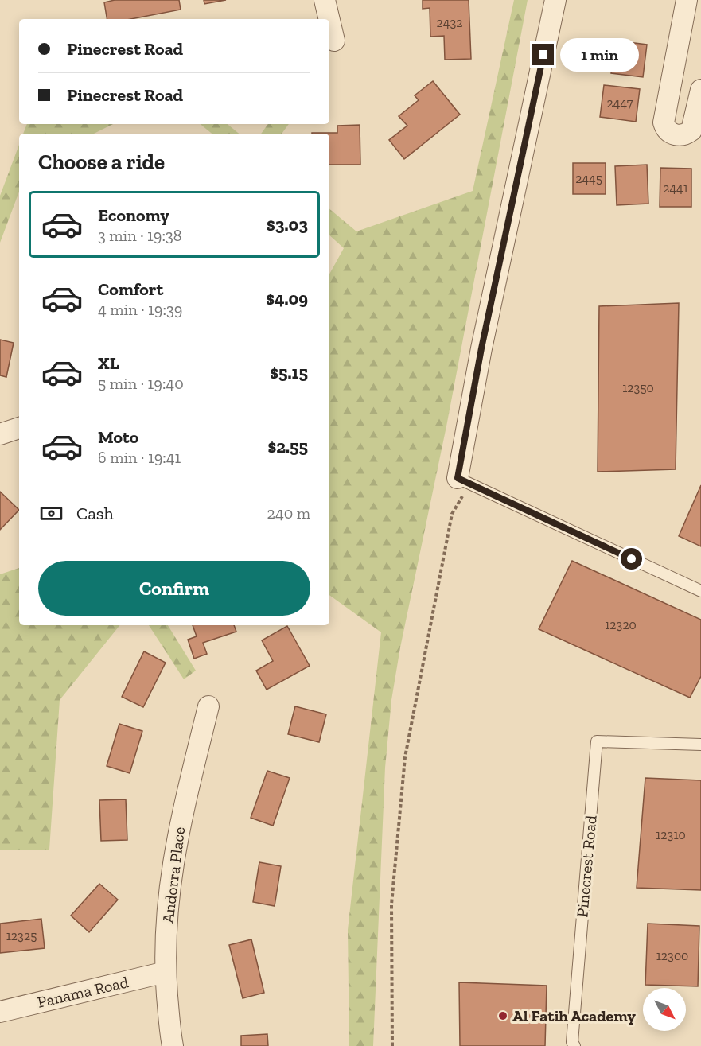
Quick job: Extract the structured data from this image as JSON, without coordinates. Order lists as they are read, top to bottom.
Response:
{
  "streets": {
    "street": ["Andorra Place", "Panama Road"],
    "lane": ["Pinecrest Road"]
  },
  "crossings": [
    ["Andorra Place", "Panama Road"]
  ],
  "places": ["Al Fatih Academy"],
  "house_numbers": [
    "2432",
    "2447",
    "2445",
    "2441",
    "12350",
    "12320",
    "12310",
    "12325",
    "12300"
  ],
  "north": "bottom right",
  "page": {
    "banner": ["Pinecrest Road", "Pinecrest Road"],
    "bubble": "1 min",
    "heading": "Choose a ride",
    "list": [
      {
        "name": "Economy",
        "note": "3 min · 19:38",
        "value": "$3.03"
      },
      {
        "name": "Comfort",
        "note": "4 min · 19:39",
        "value": "$4.09"
      },
      {
        "name": "XL",
        "note": "5 min · 19:40",
        "value": "$5.15"
      },
      {
        "name": "Moto",
        "note": "6 min · 19:41",
        "value": "$2.55"
      }
    ],
    "pay": ["Cash", "240 m"],
    "buttons": "Confirm"
  }
}
